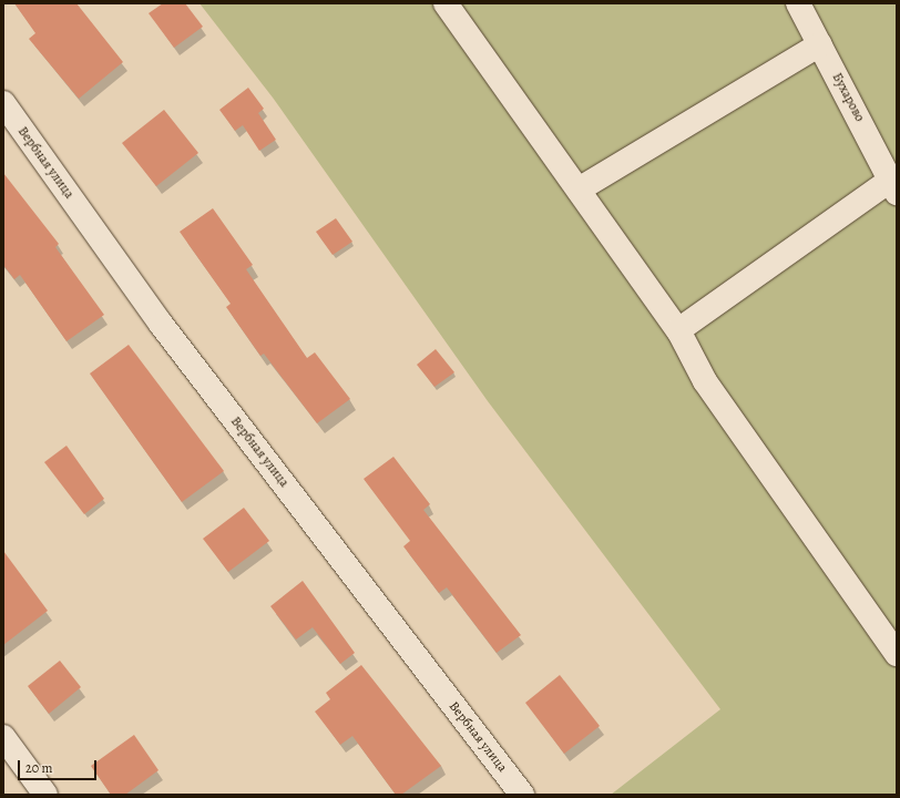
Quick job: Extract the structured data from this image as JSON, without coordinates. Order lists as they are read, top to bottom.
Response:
{
  "streets": {
    "street": ["Бухарово", "Вербная улица"]
  },
  "scale_bar": "20 m"
}
